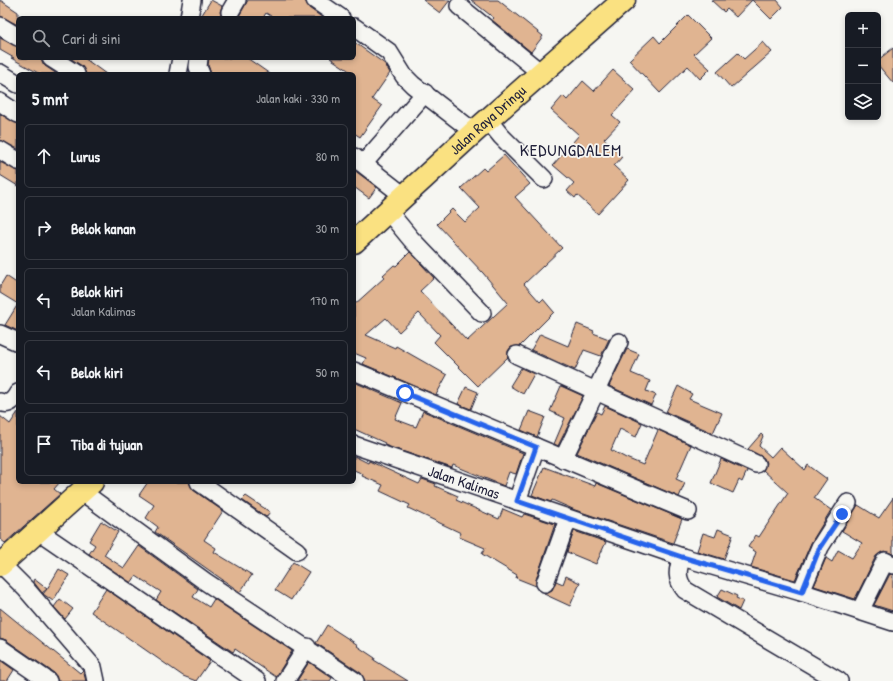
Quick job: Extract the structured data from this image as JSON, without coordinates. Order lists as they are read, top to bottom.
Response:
{
  "streets": {
    "highway": ["Jalan Raya Dringu"],
    "street": ["Jalan Kalimas"]
  },
  "districts": ["KEDUNGDALEM"],
  "page": {
    "map_buttons": ["+", "−"],
    "search": "Cari di sini",
    "heading": ["5 mnt", "Jalan kaki · 330 m"],
    "list": [
      ["Lurus", "80 m"],
      ["Belok kanan", "30 m"],
      ["Belok kiri", "Jalan Kalimas", "170 m"],
      ["Belok kiri", "50 m"],
      "Tiba di tujuan"
    ]
  }
}
